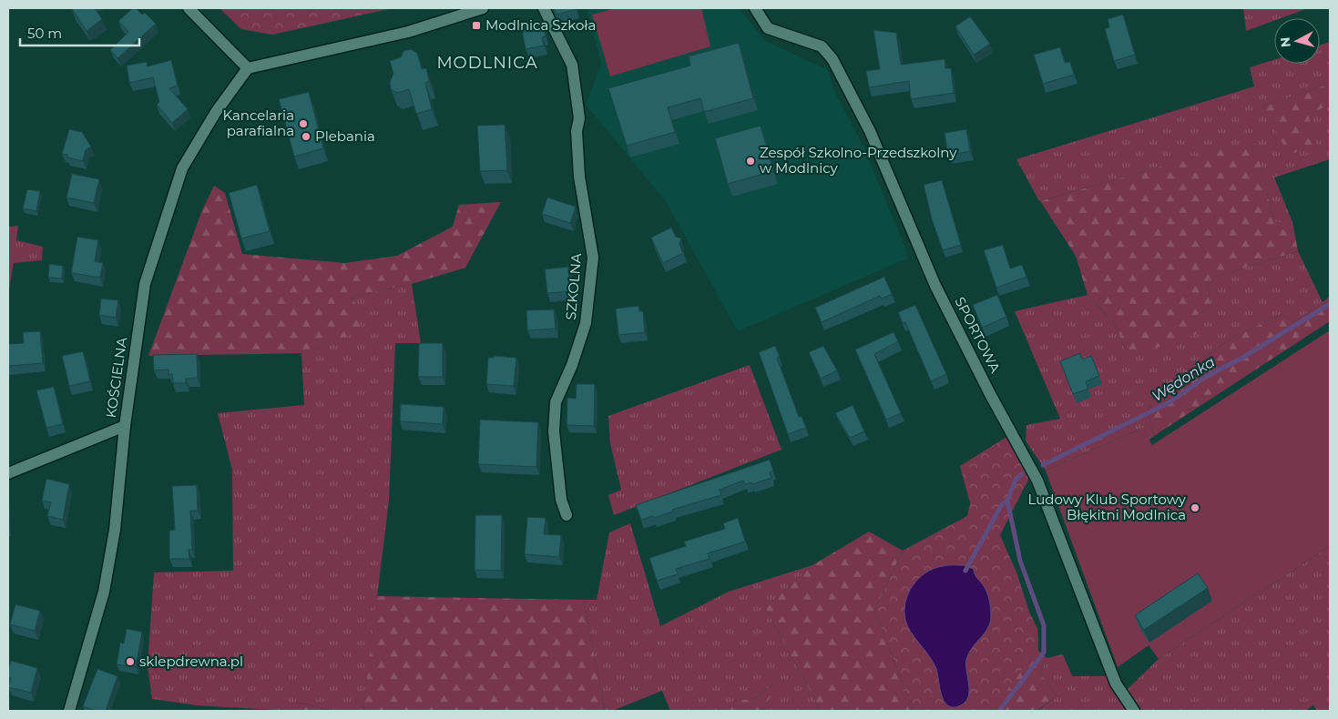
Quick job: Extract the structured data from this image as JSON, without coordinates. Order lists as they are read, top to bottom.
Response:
{
  "streets": {
    "street": ["SZKOLNA", "SPORTOWA", "KOŚCIELNA"]
  },
  "districts": ["MODLNICA"],
  "water": ["Wędonka"],
  "places": {
    "transit": ["Modlnica Szkoła"],
    "other": [
      "Kancelaria parafialna",
      "Plebania",
      "Zespół Szkolno-Przedszkolny w Modlnicy",
      "Ludowy Klub Sportowy Błękitni Modlnica",
      "sklepdrewna.pl"
    ]
  },
  "scale_bar": "50 m",
  "north": "left"
}
